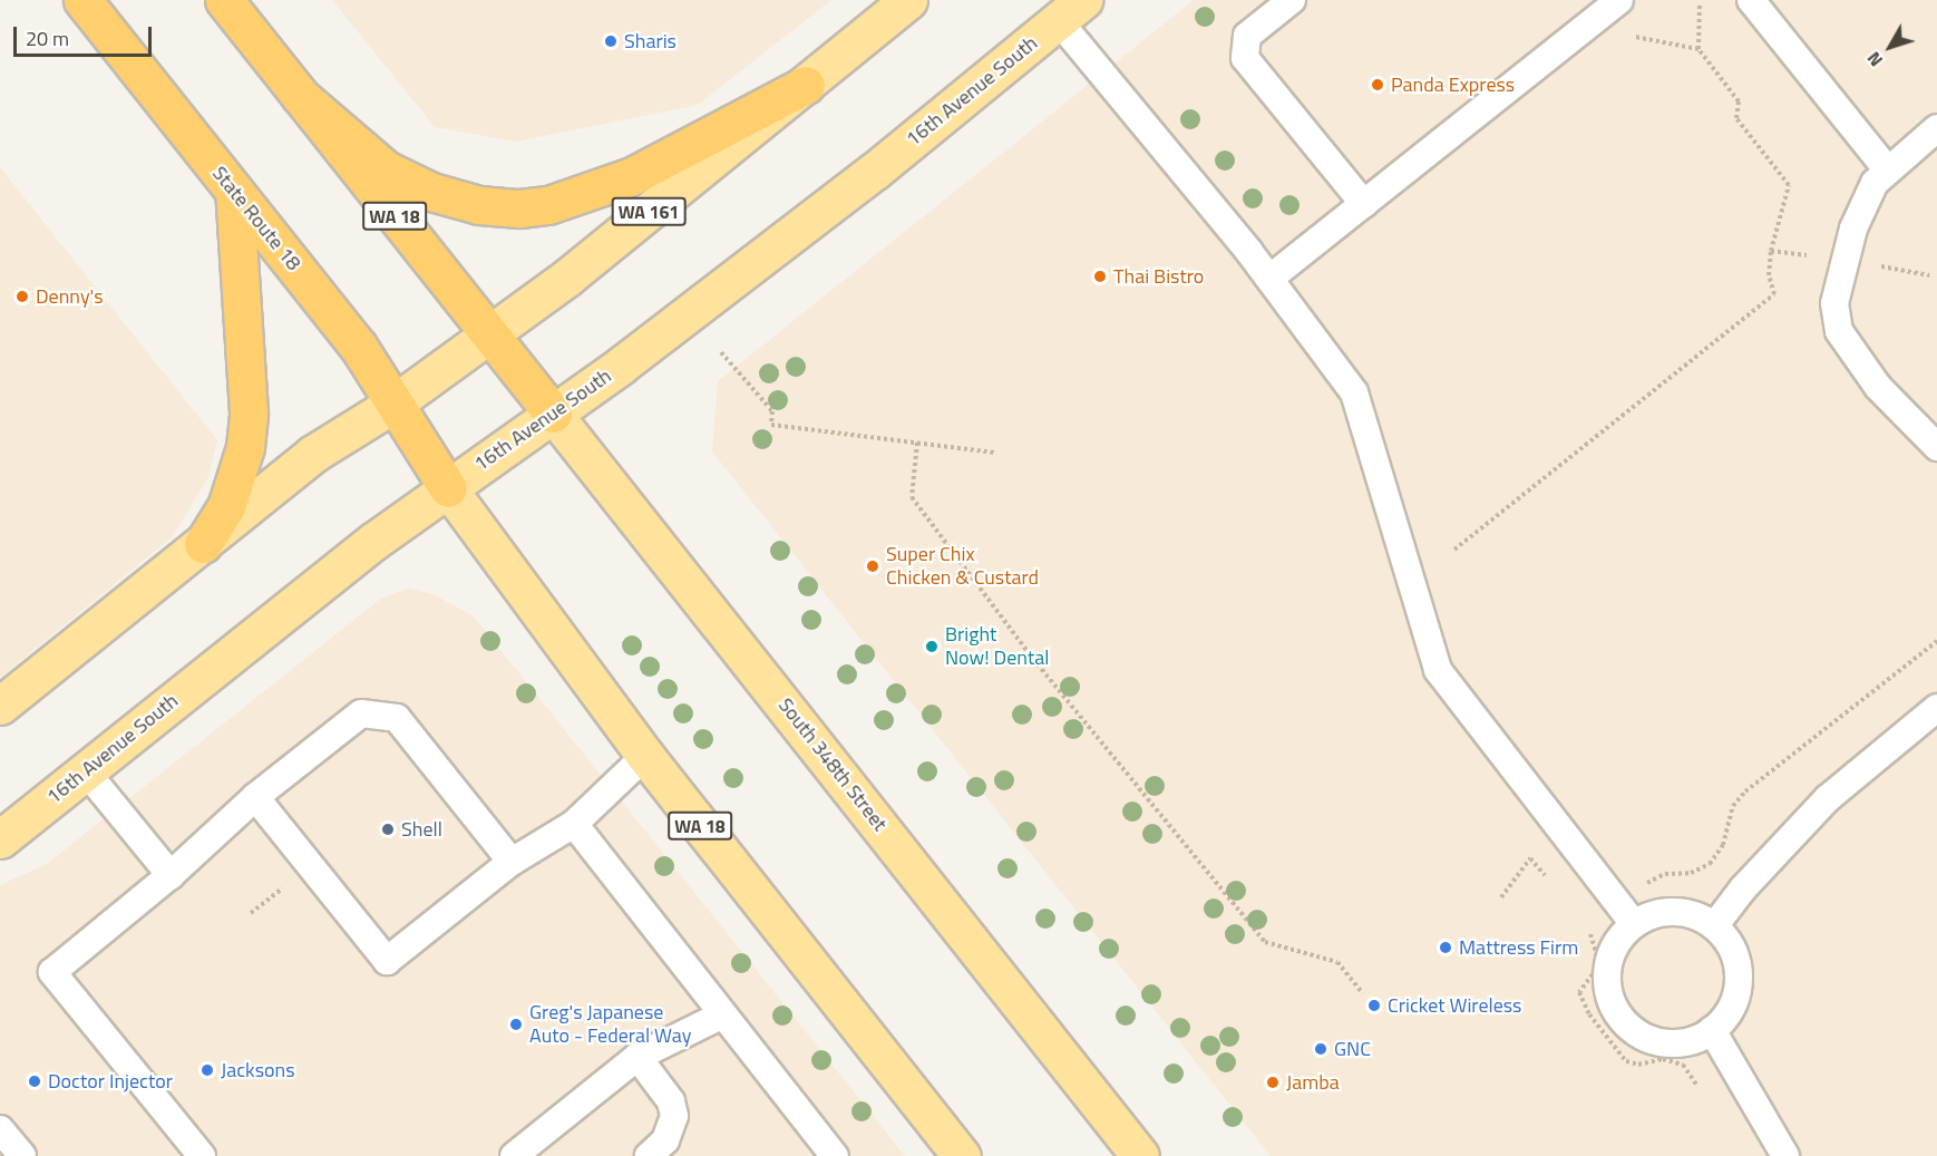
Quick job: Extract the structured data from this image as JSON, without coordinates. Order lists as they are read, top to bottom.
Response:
{
  "streets": {
    "highway": ["WA 18", "State Route 18", "South 348th Street"],
    "main road": ["16th Avenue South", "WA 161"]
  },
  "crossings": [
    ["16th Avenue South", "WA 18"],
    ["16th Avenue South", "State Route 18"],
    ["16th Avenue South", "South 348th Street"],
    ["WA 161", "WA 18"],
    ["WA 161", "State Route 18"],
    ["WA 161", "South 348th Street"],
    ["WA 18", "State Route 18"],
    ["WA 18", "South 348th Street"]
  ],
  "places": [
    "Sharis",
    "Panda Express",
    "Thai Bistro",
    "Denny's",
    "Super Chix Chicken & Custard",
    "Bright Now! Dental",
    "Shell",
    "Mattress Firm",
    "Cricket Wireless",
    "Greg's Japanese Auto - Federal Way",
    "GNC",
    "Jacksons",
    "Doctor Injector",
    "Jamba"
  ],
  "scale_bar": "20 m",
  "north": "bottom left"
}
